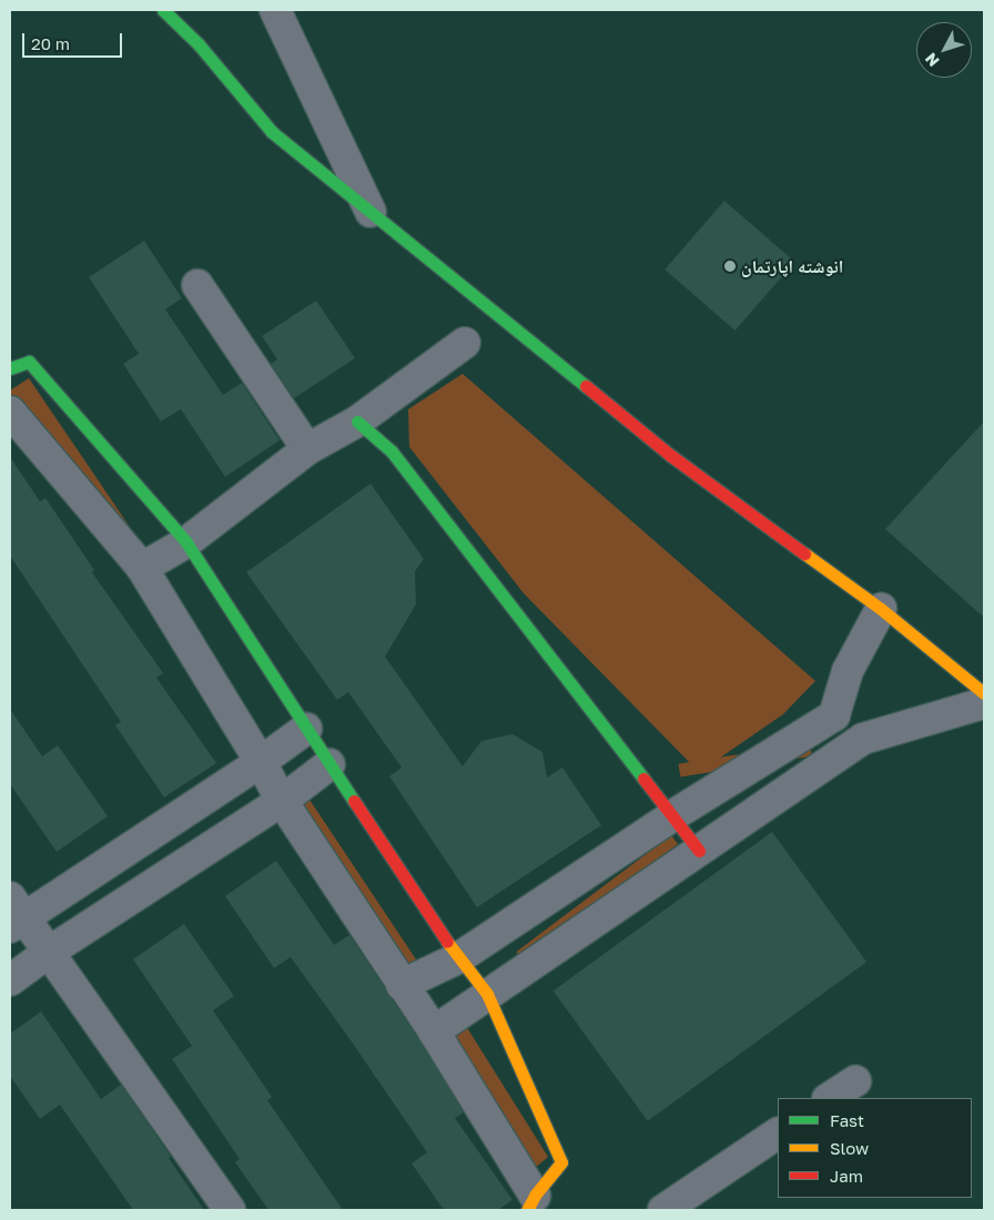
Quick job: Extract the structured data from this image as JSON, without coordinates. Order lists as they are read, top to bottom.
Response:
{
  "places": ["انوشته اپارتمان"],
  "legend": ["Fast", "Slow", "Jam"],
  "scale_bar": "20 m",
  "north": "bottom left"
}
